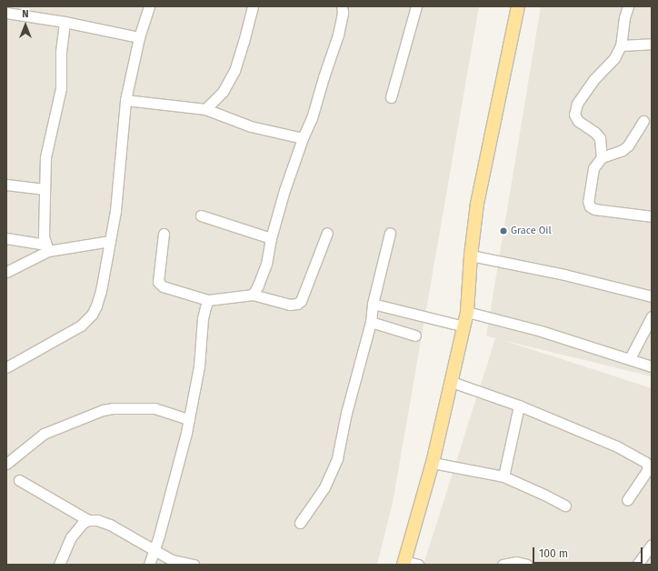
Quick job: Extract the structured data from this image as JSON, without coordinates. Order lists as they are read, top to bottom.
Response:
{
  "places": ["Grace Oil"],
  "scale_bar": "100 m",
  "north": "top"
}
